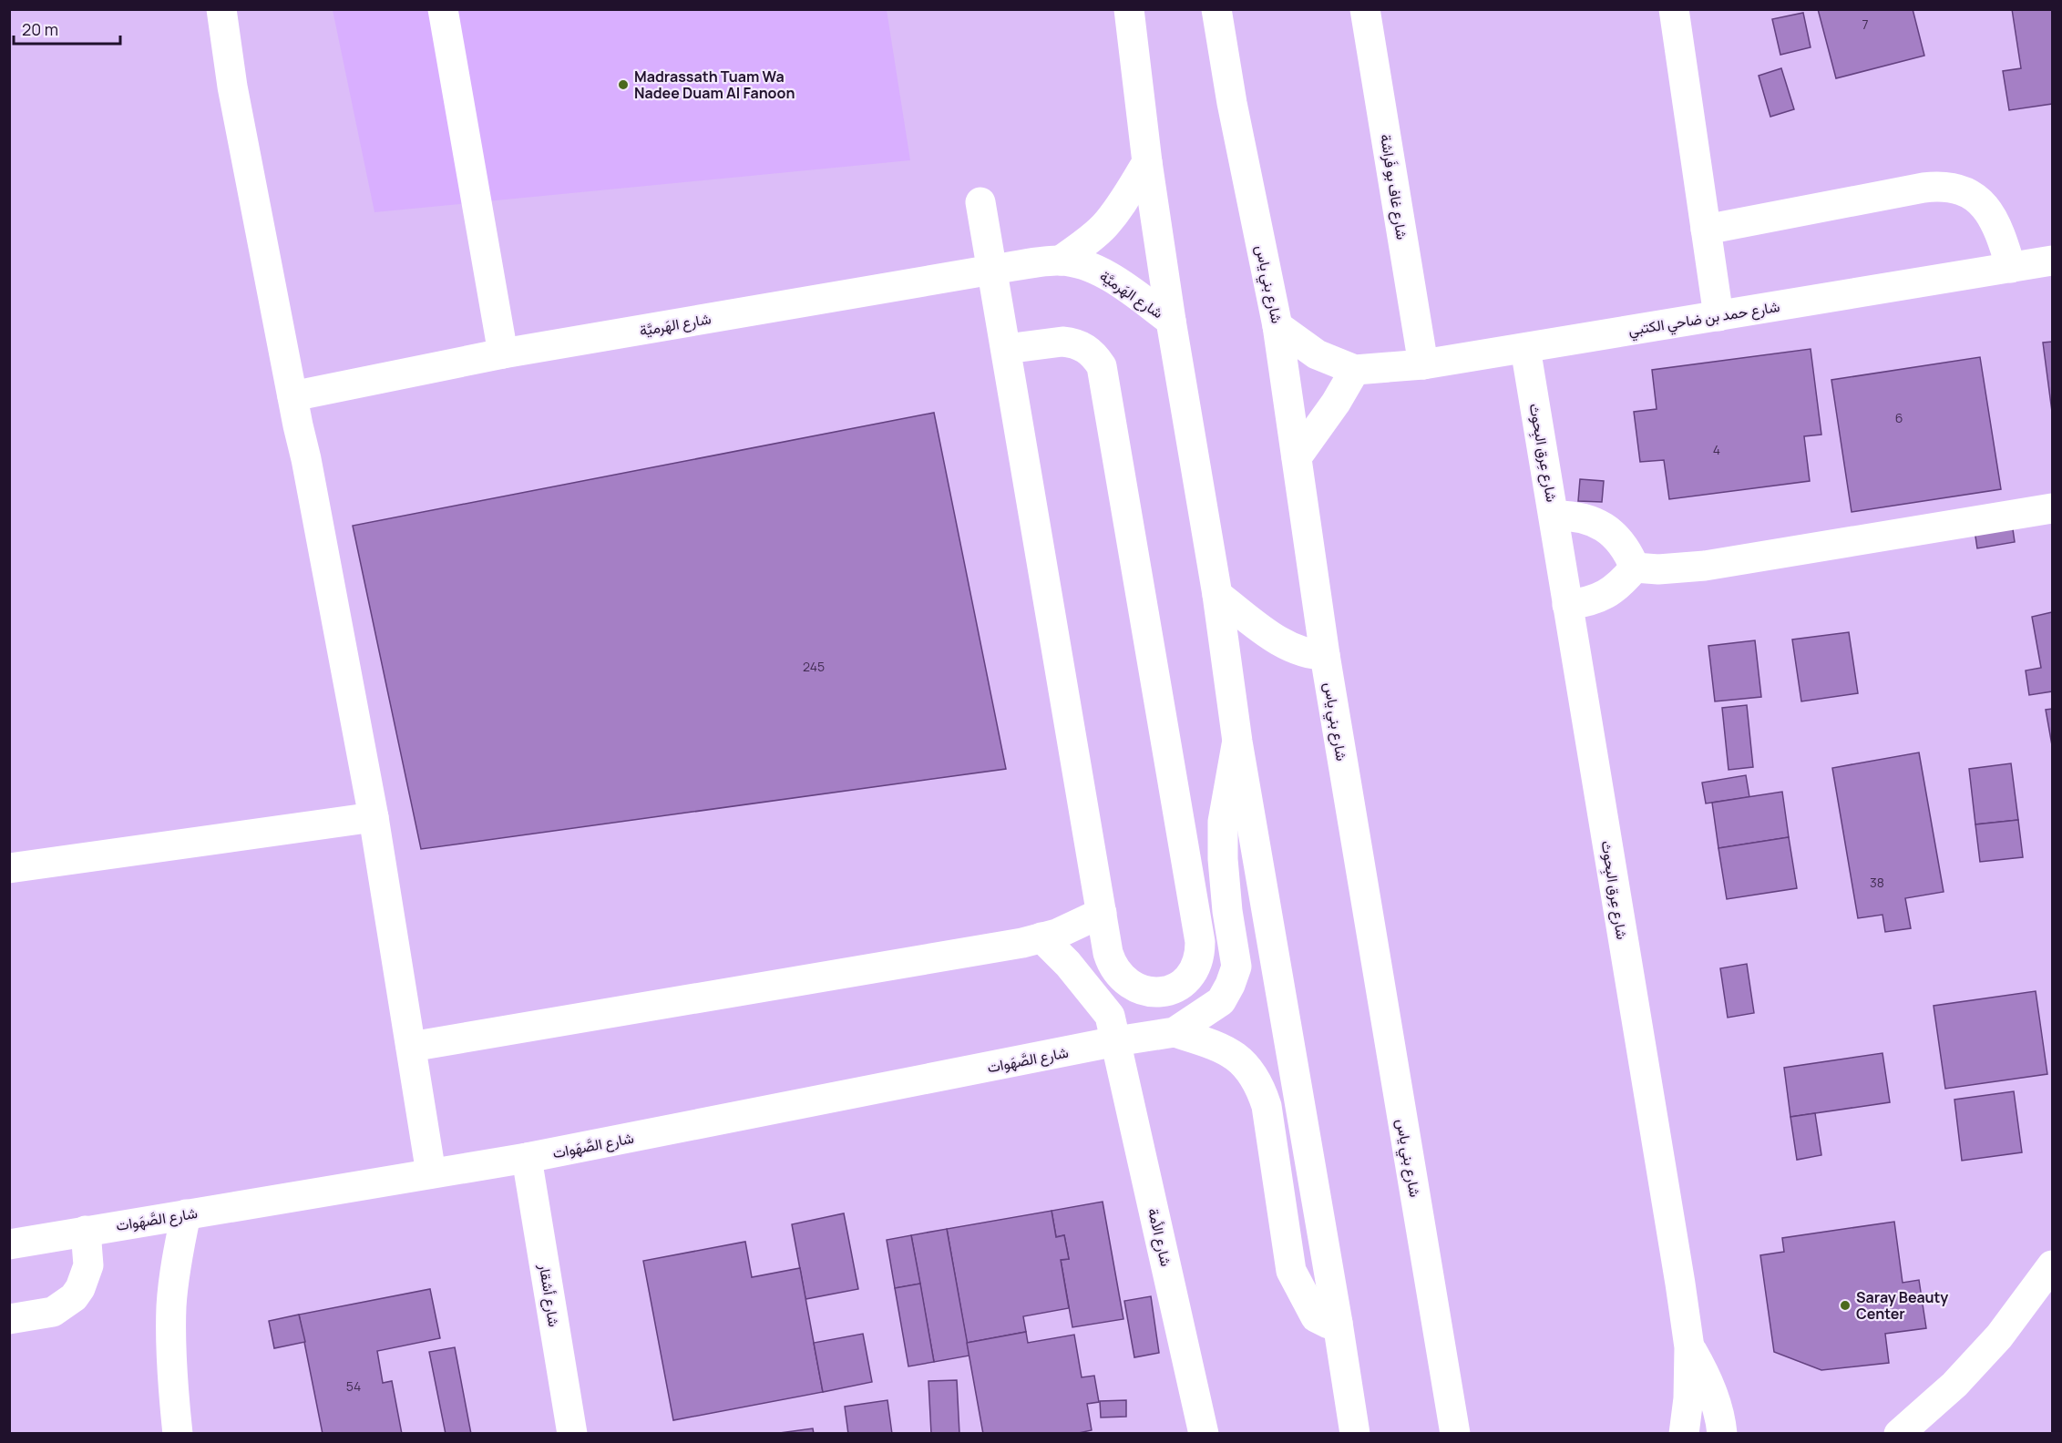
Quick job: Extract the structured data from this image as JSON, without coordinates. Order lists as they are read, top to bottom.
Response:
{
  "streets": {
    "street": [
      "شارع غاف بو فَراشة",
      "شارع بني ياس",
      "شارع الهَرميَّة",
      "شارع حمد بن ضاحي الكتبي",
      "شارع عِرق البِحوث",
      "شارع الصَّهَوات",
      "شارع الأمة",
      "شارع أشقار"
    ]
  },
  "crossings": [
    ["شارع غاف بو فَراشة", "شارع حمد بن ضاحي الكتبي"],
    ["شارع بني ياس", "شارع حمد بن ضاحي الكتبي"],
    ["شارع حمد بن ضاحي الكتبي", "شارع عِرق البِحوث"],
    ["شارع الصَّهَوات", "شارع الأمة"],
    ["شارع الصَّهَوات", "شارع أشقار"]
  ],
  "places": ["Madrassath Tuam Wa Nadee Duam Al Fanoon", "Saray Beauty Center"],
  "house_numbers": [
    "7",
    "6",
    "4",
    "245",
    "38",
    "54"
  ],
  "scale_bar": "20 m"
}
